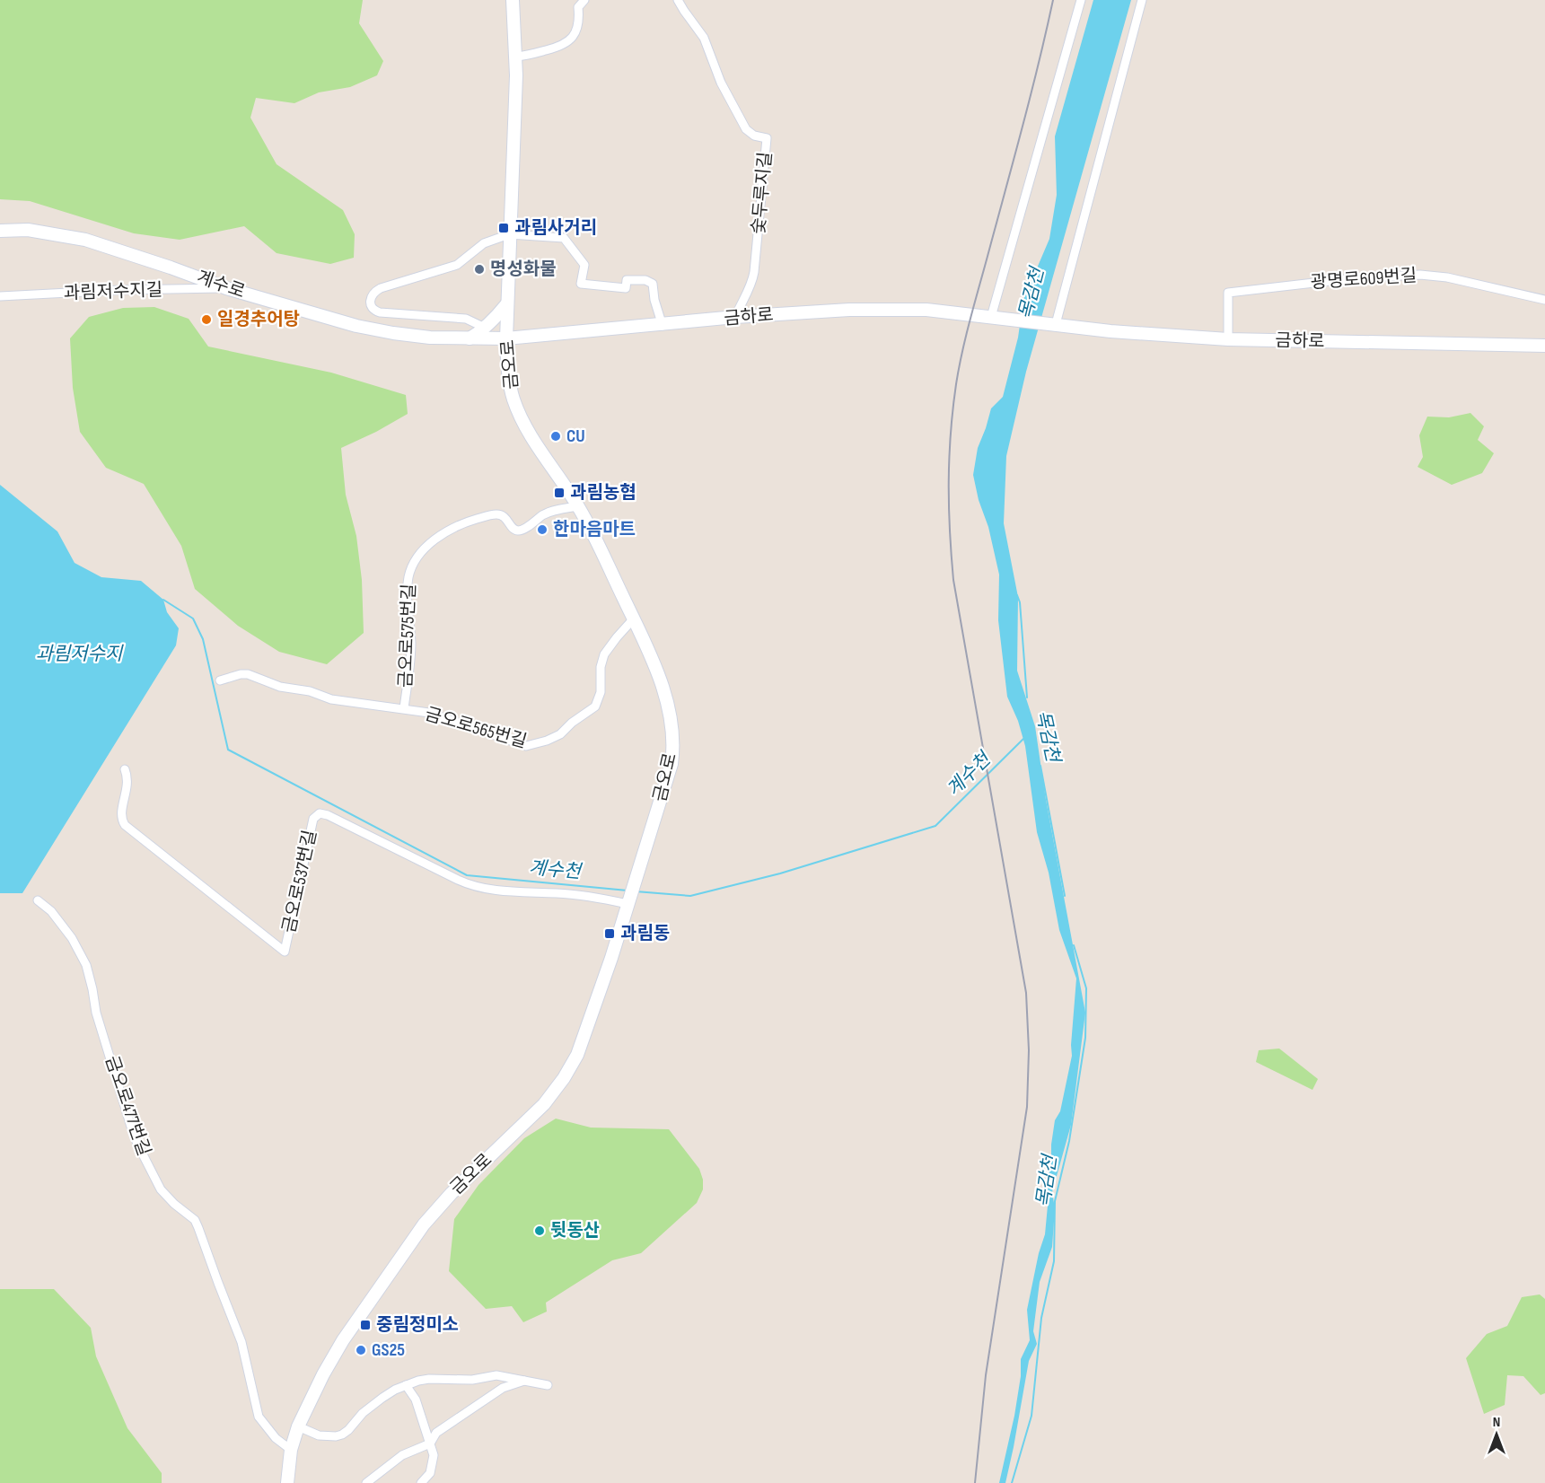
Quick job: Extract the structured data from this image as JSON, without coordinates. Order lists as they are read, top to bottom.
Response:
{
  "streets": {
    "main road": ["계수로", "금하로", "금오로"],
    "street": [
      "숯두루지길",
      "광명로609번길",
      "과림저수지길",
      "금오로575번길",
      "금오로565번길",
      "금오로537번길",
      "금오로477번길"
    ]
  },
  "crossings": [
    ["숯두루지길", "금하로"],
    ["광명로609번길", "금하로"],
    ["계수로", "과림저수지길"],
    ["계수로", "금하로"],
    ["계수로", "금오로"],
    ["금하로", "금오로"],
    ["금오로", "금오로575번길"],
    ["금오로", "금오로565번길"],
    ["금오로", "금오로537번길"],
    ["금오로", "금오로477번길"],
    ["금오로575번길", "금오로565번길"]
  ],
  "water": ["목감천", "과림저수지", "계수천"],
  "places": {
    "transit": [
      "과림사거리",
      "과림농협",
      "과림동",
      "중림정미소"
    ],
    "other": [
      "명성화물",
      "일경추어탕",
      "CU",
      "한마음마트",
      "뒷동산",
      "GS25"
    ]
  },
  "north": "top"
}
